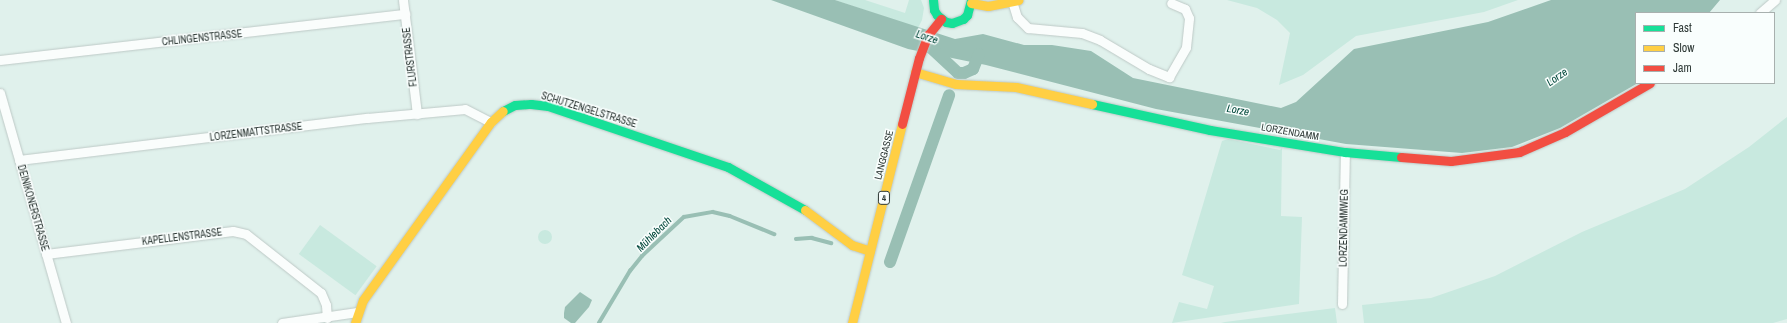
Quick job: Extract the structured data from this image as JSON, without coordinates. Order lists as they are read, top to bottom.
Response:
{
  "streets": {
    "street": [
      "CHLINGENSTRASSE",
      "FLURSTRASSE",
      "SCHUTZENGELSTRASSE",
      "LORZENMATTSTRASSE",
      "LORZENDAMM",
      "LANGGASSE",
      "4",
      "DEINIKONERSTRASSE",
      "LORZENDAMMWEG",
      "KAPELLENSTRASSE"
    ]
  },
  "crossings": [
    ["CHLINGENSTRASSE", "FLURSTRASSE"],
    ["FLURSTRASSE", "LORZENMATTSTRASSE"],
    ["SCHUTZENGELSTRASSE", "LORZENMATTSTRASSE"],
    ["SCHUTZENGELSTRASSE", "LANGGASSE"],
    ["LORZENMATTSTRASSE", "DEINIKONERSTRASSE"],
    ["LORZENDAMM", "LANGGASSE"],
    ["LORZENDAMM", "LORZENDAMMWEG"],
    ["DEINIKONERSTRASSE", "KAPELLENSTRASSE"]
  ],
  "water": ["Lorze", "Mühlebach"],
  "legend": ["Fast", "Slow", "Jam"]
}
